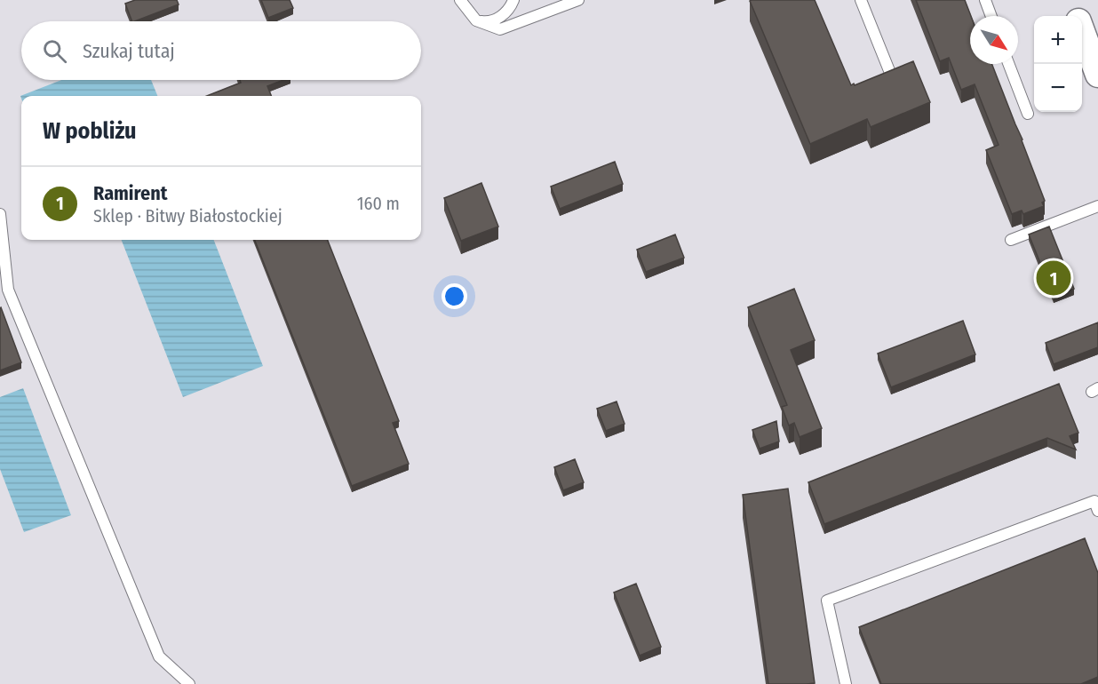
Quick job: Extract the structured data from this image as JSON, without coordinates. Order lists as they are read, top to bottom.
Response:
{
  "north": "bottom right",
  "page": {
    "map_buttons": ["+", "−"],
    "search": "Szukaj tutaj",
    "heading": "W pobliżu",
    "list": [
      {
        "mark": "1",
        "name": "Ramirent",
        "note": "Sklep · Bitwy Białostockiej",
        "value": "160 m"
      }
    ],
    "pins": "1"
  }
}
